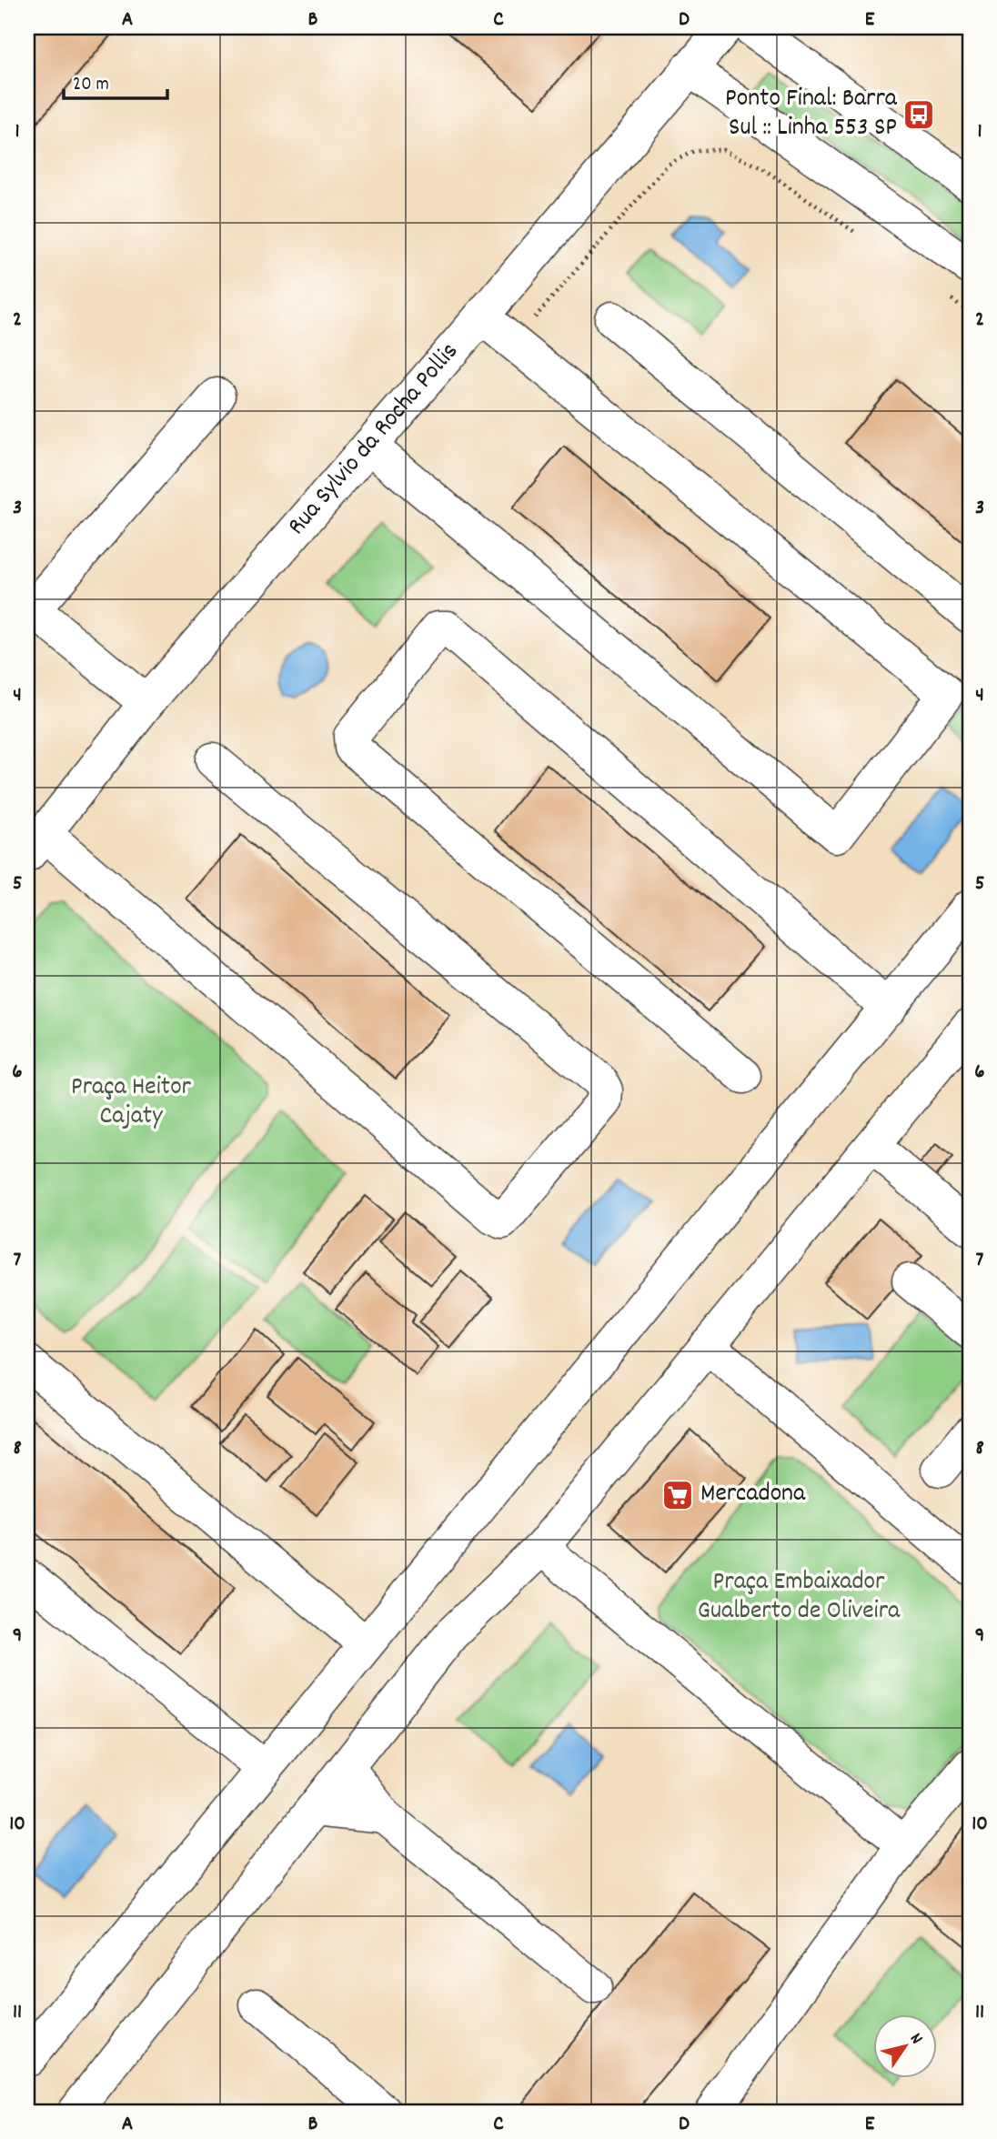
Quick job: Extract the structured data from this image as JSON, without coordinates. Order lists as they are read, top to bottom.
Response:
{
  "streets": {
    "street": ["Rua Sylvio da Rocha Pollis"]
  },
  "parks": ["Praça Heitor Cajaty", "Praça Embaixador Gualberto de Oliveira"],
  "places": {
    "bus stop": ["Ponto Final: Barra Sul :: Linha 553 SP"],
    "supermarket": ["Mercadona"]
  },
  "scale_bar": "20 m",
  "north": "top right",
  "grid": {
    "columns": [
      "A",
      "B",
      "C",
      "D",
      "E"
    ],
    "rows": [
      "1",
      "2",
      "3",
      "4",
      "5",
      "6",
      "7",
      "8",
      "9",
      "10",
      "11"
    ]
  }
}
